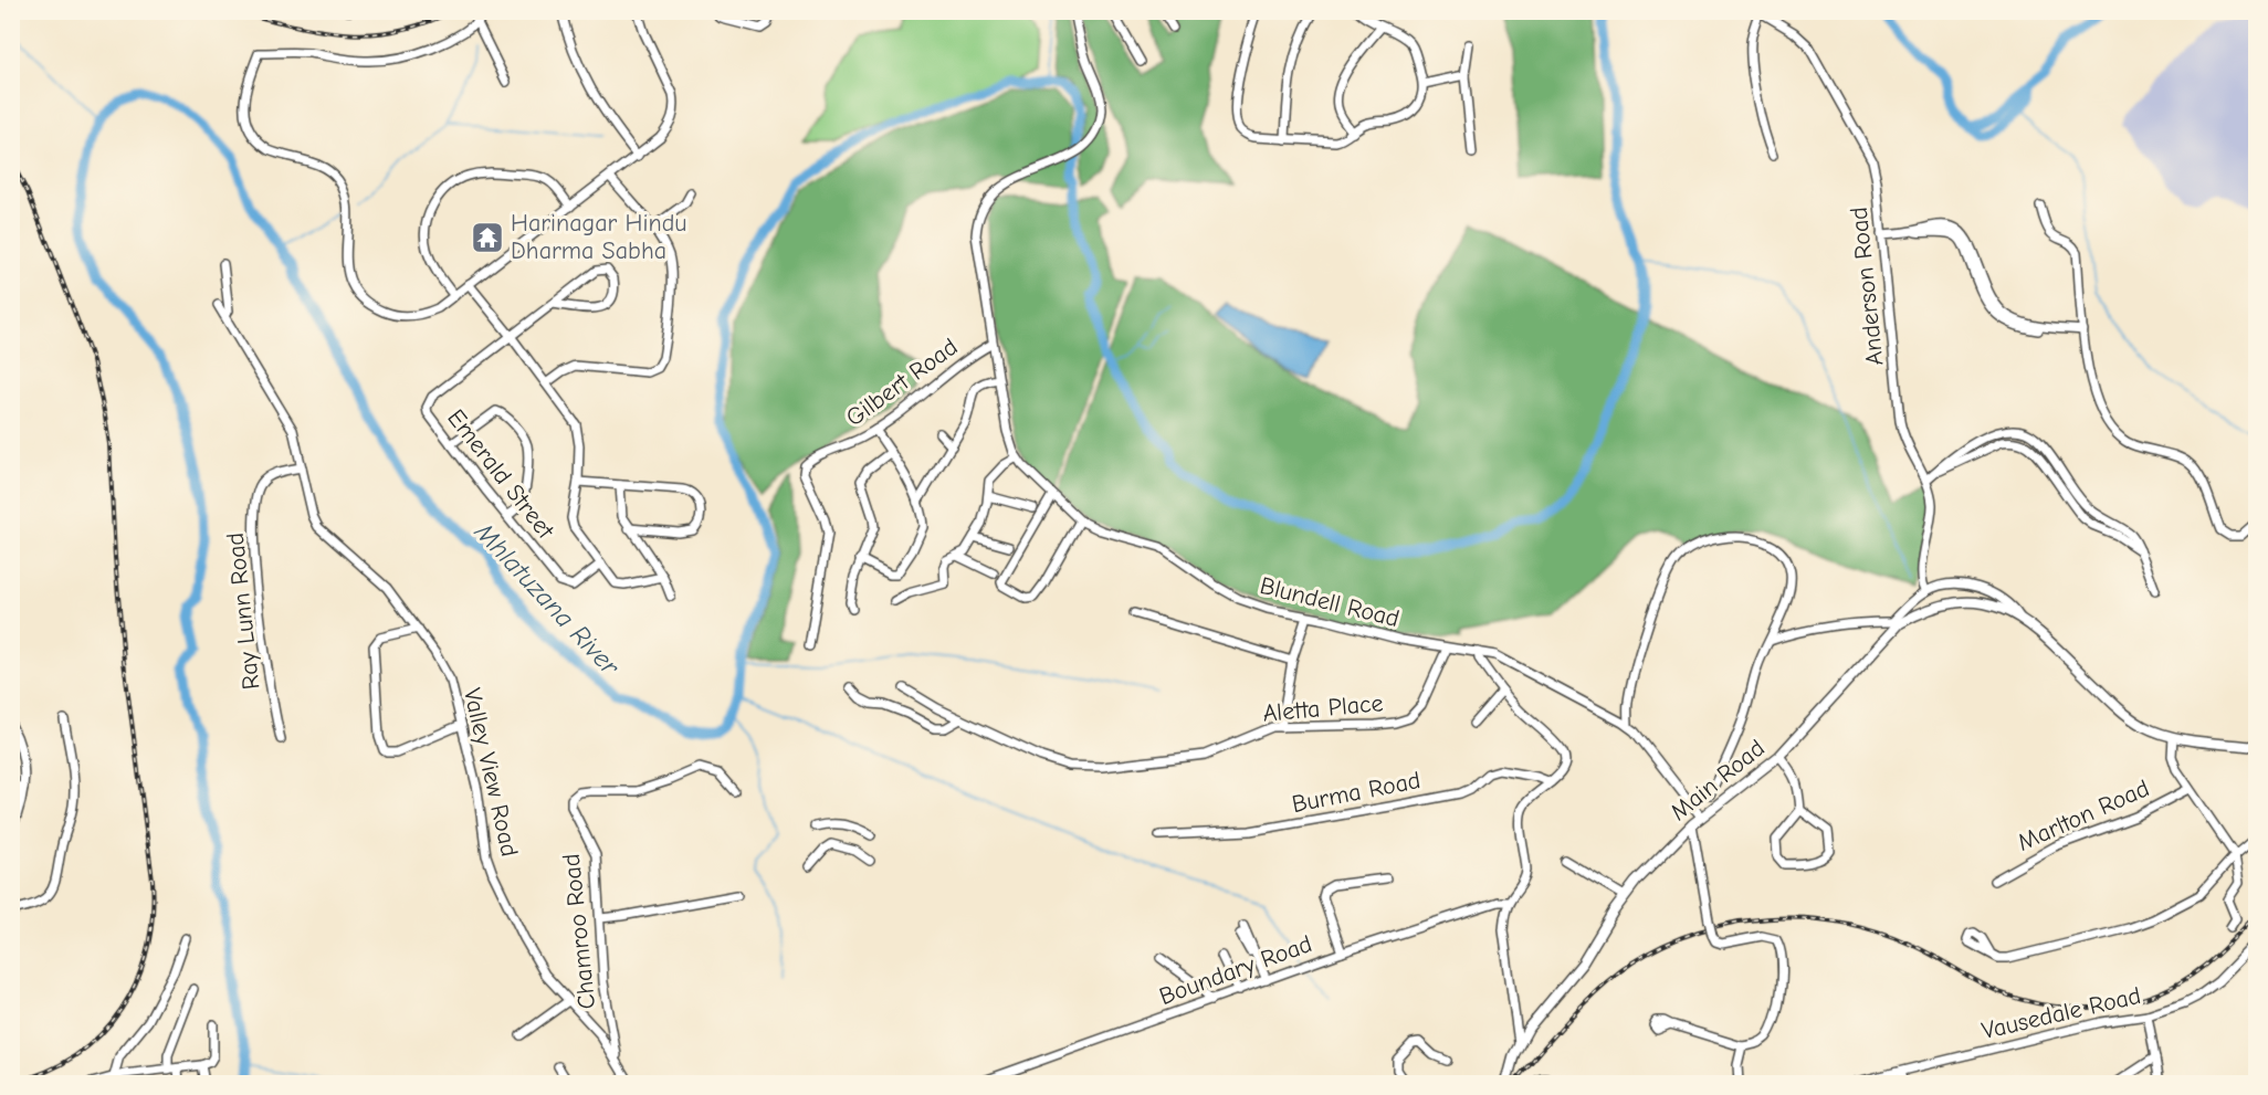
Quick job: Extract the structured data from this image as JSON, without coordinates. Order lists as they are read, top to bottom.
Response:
{
  "streets": {
    "main road": ["Main Road"],
    "street": [
      "Anderson Road",
      "Gilbert Road",
      "Emerald Street",
      "Blundell Road",
      "Ray Lunn Road",
      "Aletta Place",
      "Valley View Road",
      "Burma Road",
      "Marlton Road",
      "Chamroo Road",
      "Boundary Road",
      "Vausedale Road"
    ]
  },
  "crossings": [
    ["Anderson Road", "Main Road"],
    ["Gilbert Road", "Blundell Road"],
    ["Blundell Road", "Aletta Place"],
    ["Blundell Road", "Main Road"],
    ["Ray Lunn Road", "Valley View Road"],
    ["Valley View Road", "Chamroo Road"]
  ],
  "water": ["Mhlatuzana River"],
  "places": {
    "temple": ["Harinagar Hindu Dharma Sabha"]
  }
}
